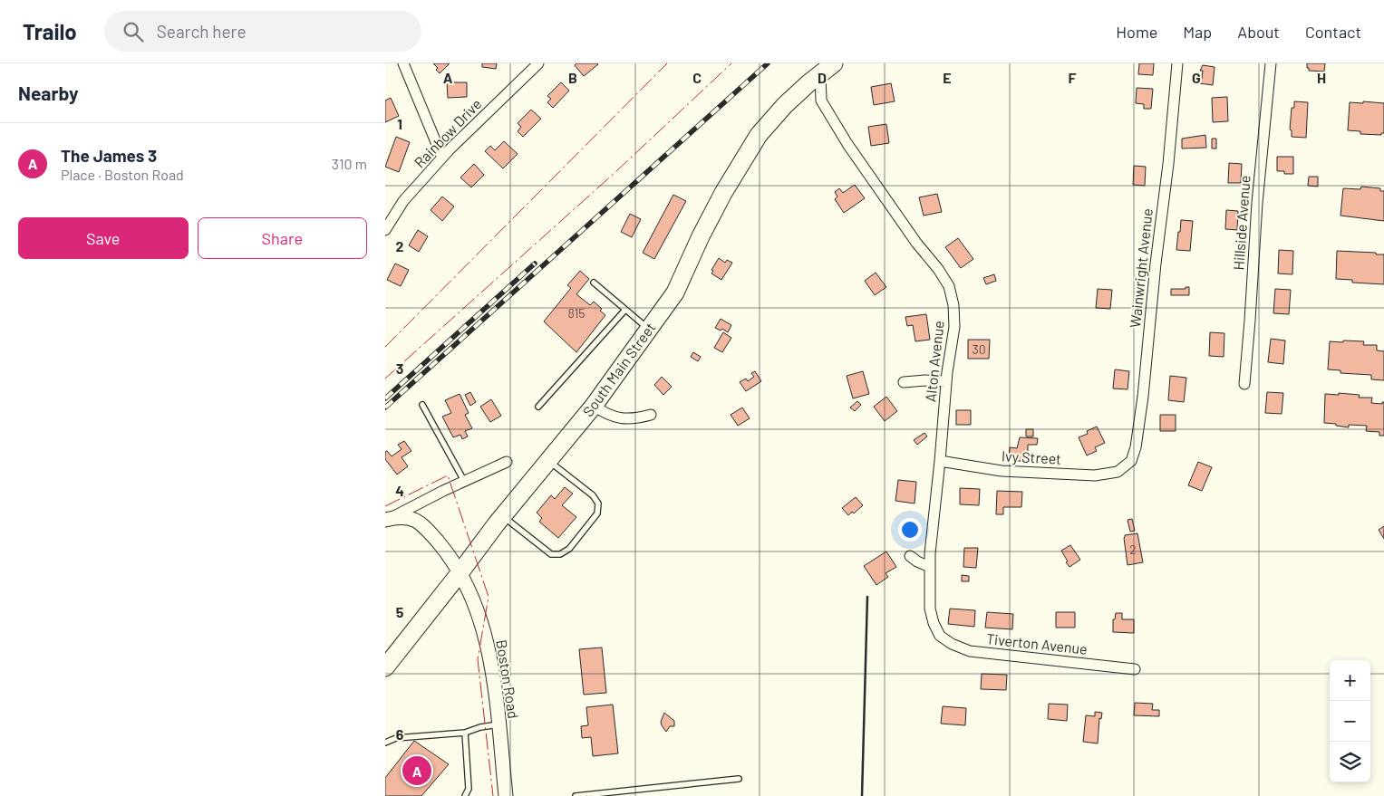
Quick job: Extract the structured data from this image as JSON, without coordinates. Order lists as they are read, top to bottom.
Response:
{
  "streets": {
    "main road": ["South Main Street"],
    "street": [
      "Rainbow Drive",
      "Hillside Avenue",
      "Wainwright Avenue",
      "Alton Avenue",
      "Ivy Street",
      "Tiverton Avenue",
      "Boston Road"
    ]
  },
  "crossings": [
    ["Wainwright Avenue", "Ivy Street"],
    ["Alton Avenue", "South Main Street"],
    ["Alton Avenue", "Ivy Street"],
    ["Alton Avenue", "Tiverton Avenue"],
    ["South Main Street", "Boston Road"]
  ],
  "house_numbers": ["815", "30", "2"],
  "page": {
    "header": "Trailo",
    "search": "Search here",
    "nav": [
      "Home",
      "Map",
      "About",
      "Contact"
    ],
    "heading": "Nearby",
    "list": [
      {
        "mark": "A",
        "name": "The James 3",
        "note": "Place · Boston Road",
        "value": "310 m"
      }
    ],
    "buttons": ["Save", "Share"],
    "map_buttons": ["+", "−"],
    "pins": "A"
  },
  "grid": {
    "columns": [
      "A",
      "B",
      "C",
      "D",
      "E",
      "F",
      "G",
      "H"
    ],
    "rows": [
      "1",
      "2",
      "3",
      "4",
      "5",
      "6"
    ]
  }
}
